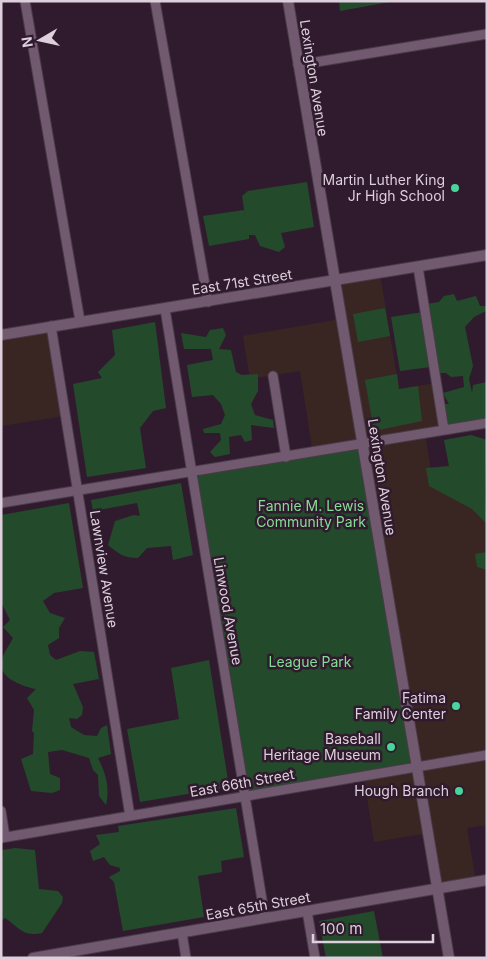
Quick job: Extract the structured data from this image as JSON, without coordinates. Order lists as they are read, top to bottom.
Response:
{
  "streets": {
    "street": [
      "Lexington Avenue",
      "East 71st Street",
      "Lawnview Avenue",
      "Linwood Avenue",
      "East 66th Street",
      "East 65th Street"
    ]
  },
  "crossings": [
    ["Lexington Avenue", "East 71st Street"],
    ["Lexington Avenue", "East 66th Street"],
    ["Lexington Avenue", "East 65th Street"],
    ["East 71st Street", "Lawnview Avenue"],
    ["East 71st Street", "Linwood Avenue"],
    ["Lawnview Avenue", "East 66th Street"],
    ["Linwood Avenue", "East 66th Street"],
    ["Linwood Avenue", "East 65th Street"]
  ],
  "parks": ["Fannie M. Lewis Community Park", "League Park"],
  "places": [
    "Martin Luther King Jr High School",
    "Fatima Family Center",
    "Baseball Heritage Museum",
    "Hough Branch"
  ],
  "scale_bar": "100 m",
  "north": "left"
}
